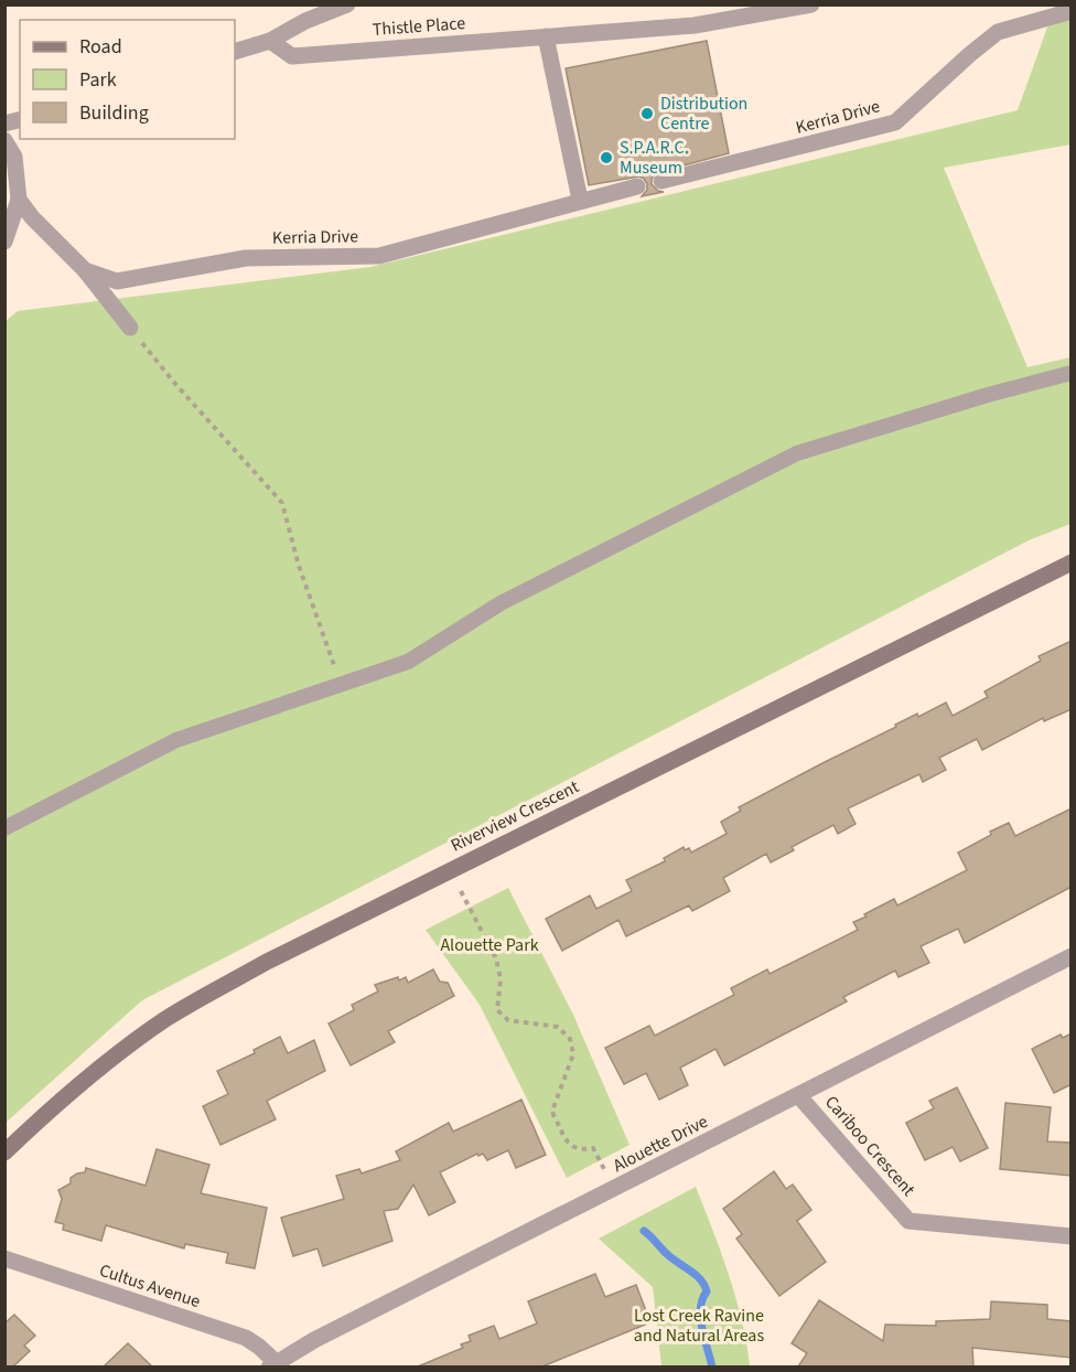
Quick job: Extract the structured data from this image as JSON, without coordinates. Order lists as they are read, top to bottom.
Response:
{
  "streets": {
    "street": [
      "Thistle Place",
      "Kerria Drive",
      "Riverview Crescent",
      "Alouette Drive",
      "Cariboo Crescent",
      "Cultus Avenue"
    ]
  },
  "crossings": [
    ["Alouette Drive", "Cariboo Crescent"],
    ["Alouette Drive", "Cultus Avenue"]
  ],
  "parks": ["Alouette Park", "Lost Creek Ravine and Natural Areas"],
  "places": ["Distribution Centre", "S.P.A.R.C. Museum"],
  "legend": ["Road", "Park", "Building"]
}
